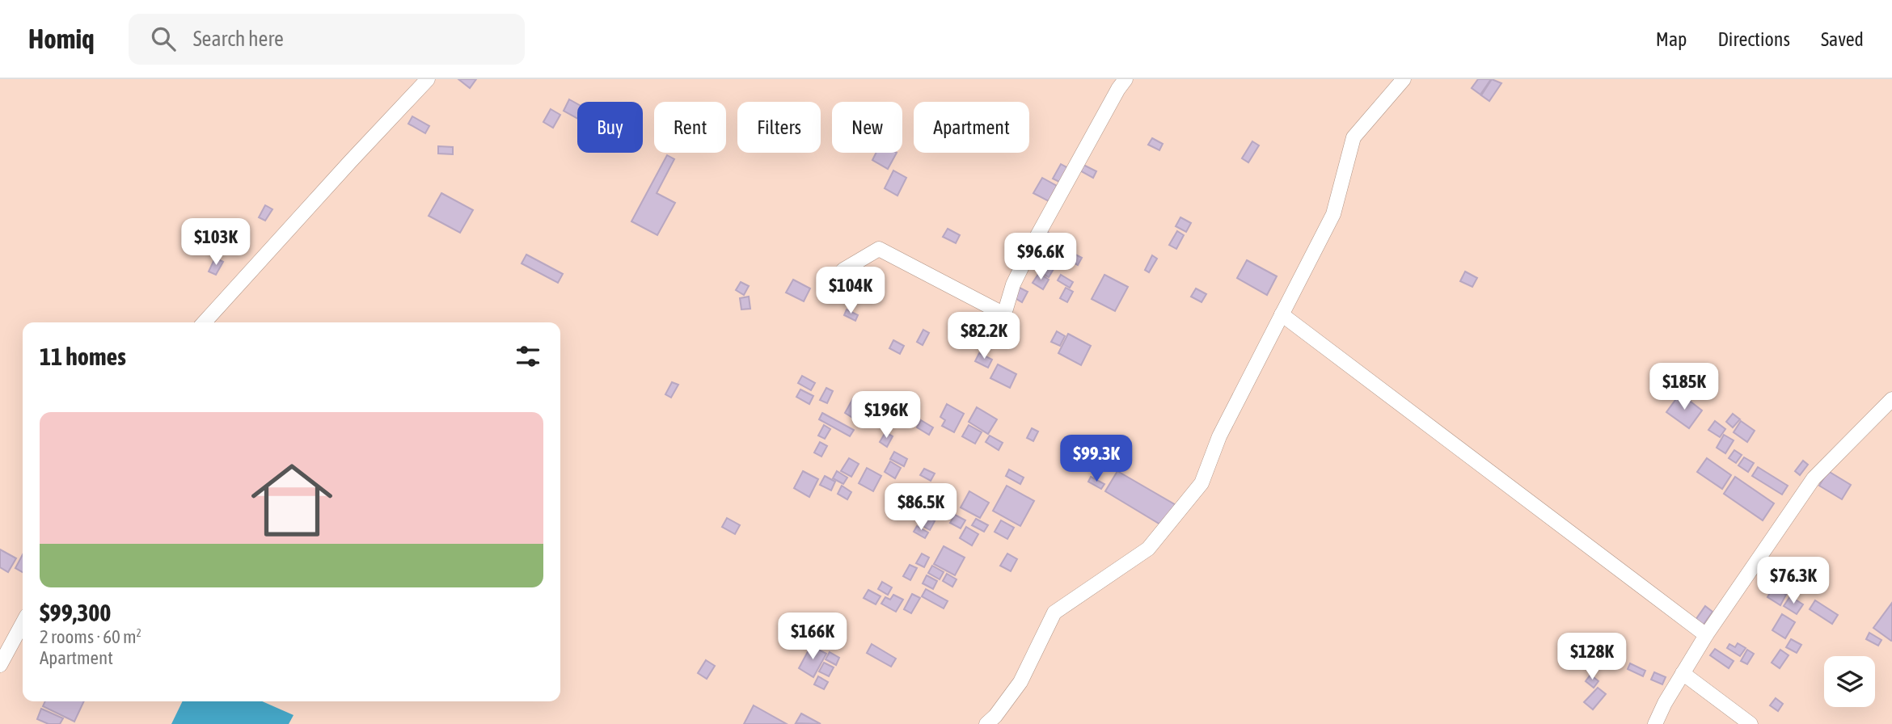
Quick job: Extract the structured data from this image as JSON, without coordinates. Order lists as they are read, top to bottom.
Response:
{
  "page": {
    "header": "Homiq",
    "search": "Search here",
    "nav": ["Map", "Directions", "Saved"],
    "chip": [
      "Buy",
      "Rent",
      "Filters",
      "New",
      "Apartment"
    ],
    "price": [
      "$103K",
      "$96.6K",
      "$104K",
      "$82.2K",
      "$185K",
      "$196K",
      "$99.3K",
      "$86.5K",
      "$76.3K",
      "$166K",
      "$128K"
    ],
    "heading": "11 homes",
    "list": [
      {
        "name": "$99,300",
        "note": "2 rooms · 60 m² · Apartment"
      }
    ]
  }
}
